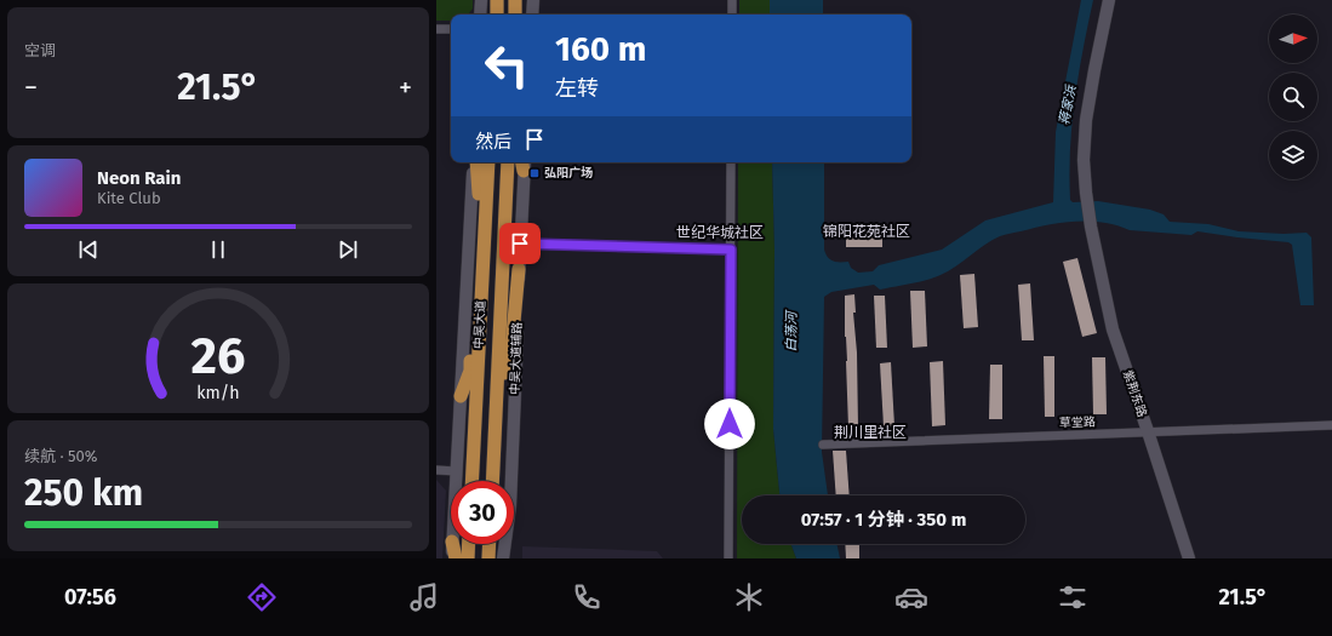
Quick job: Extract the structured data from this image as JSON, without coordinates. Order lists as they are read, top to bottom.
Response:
{
  "streets": {
    "main road": ["中吴大道"],
    "street": ["中吴大道辅路", "紫荆东路", "草堂路"]
  },
  "crossings": [
    ["紫荆东路", "草堂路"]
  ],
  "districts": ["锦阳花苑社区", "世纪华城社区", "荆川里社区"],
  "water": ["蒋家浜", "白荡河"],
  "places": {
    "transit": ["弘阳广场"]
  },
  "north": "right",
  "page": {
    "tile": [
      "空调",
      ["续航 · 50%", "250 km"]
    ],
    "turn": ["160 m", "左转"],
    "heat": ["−", "21.5°", "+"],
    "then": "然后",
    "song": ["Neon Rain", "Kite Club"],
    "limit": "30",
    "trip": "07:57 · 1 分钟 · 350 m",
    "tabs": ["07:56", "21.5°"],
    "gauge": ["26", "km/h"]
  }
}
